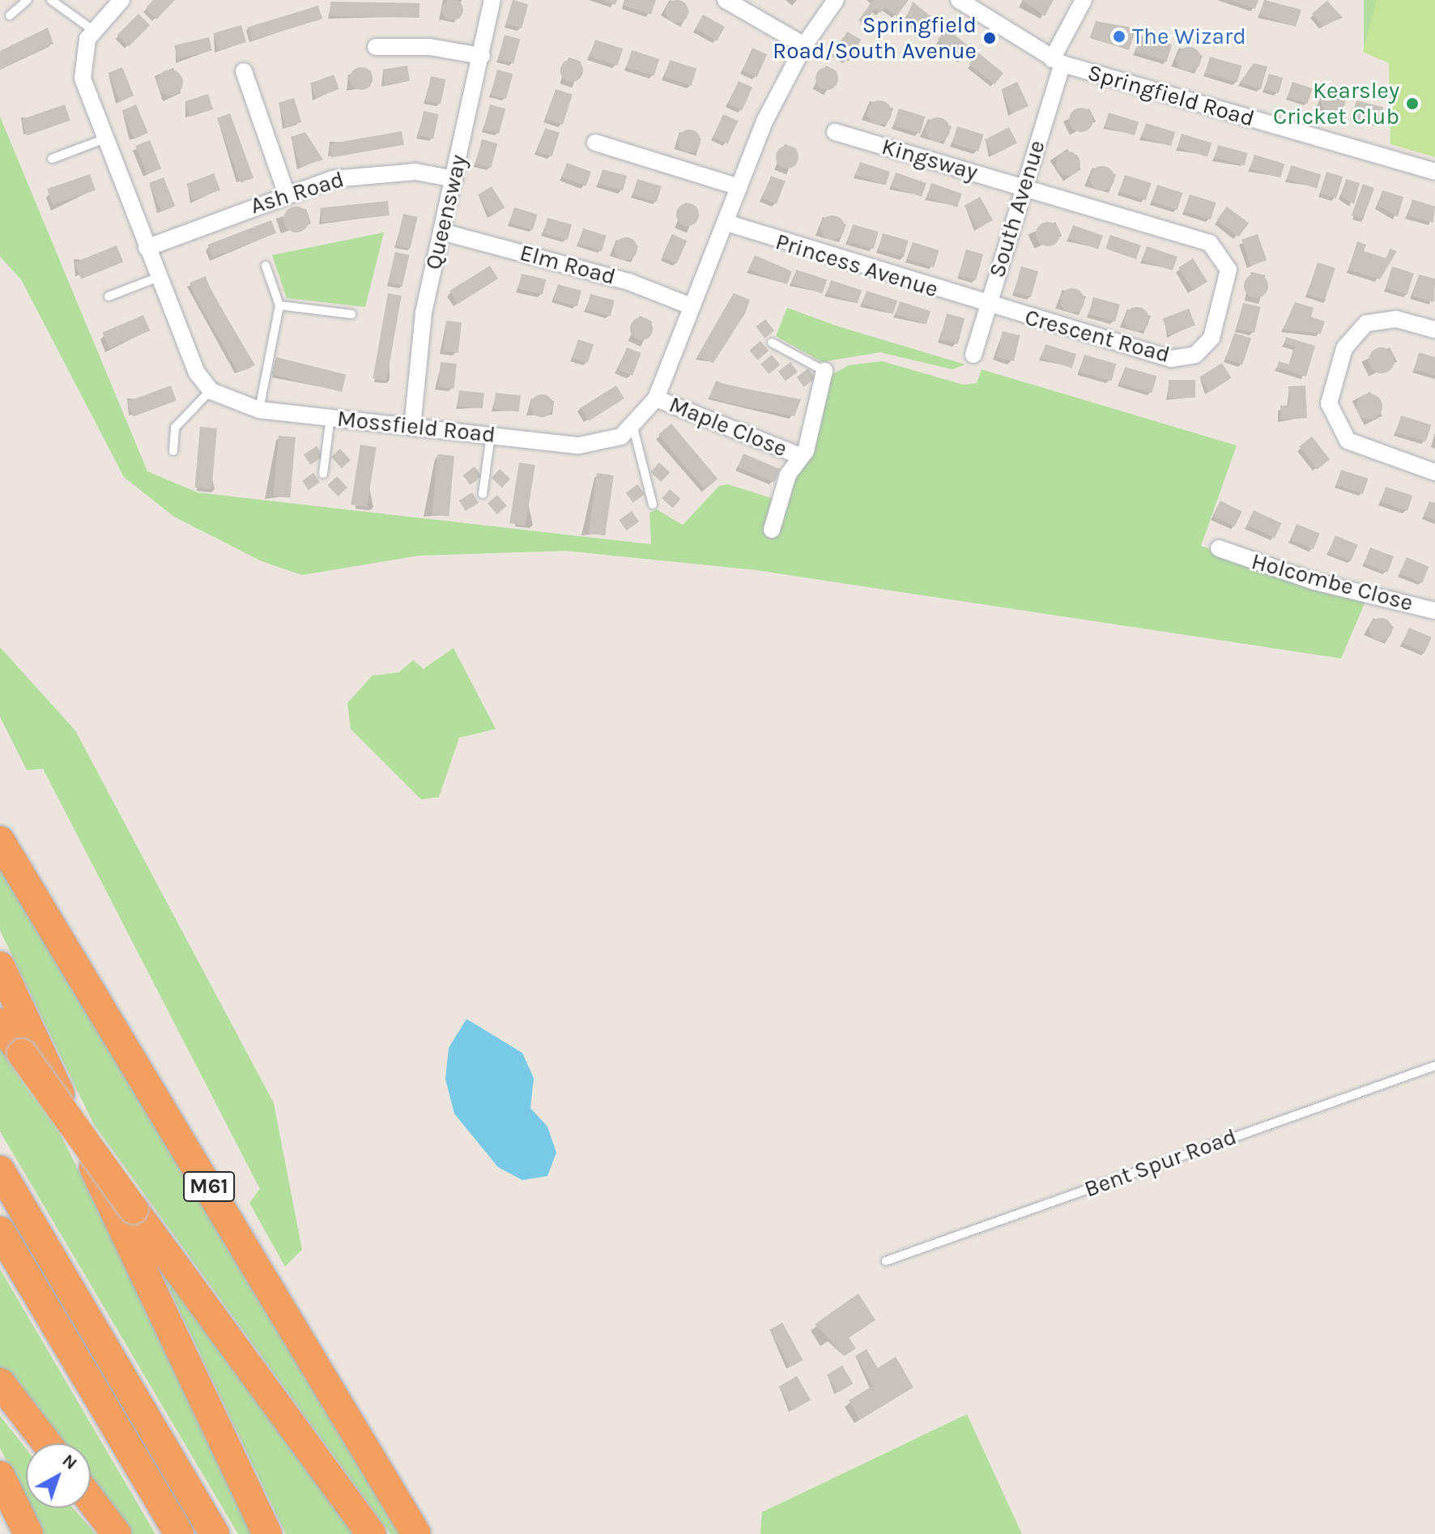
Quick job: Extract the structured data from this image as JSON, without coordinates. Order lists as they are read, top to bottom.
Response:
{
  "streets": {
    "highway": ["M61"],
    "street": [
      "Springfield Road",
      "Kingsway",
      "Ash Road",
      "South Avenue",
      "Queensway",
      "Elm Road",
      "Princess Avenue",
      "Crescent Road",
      "Mossfield Road",
      "Maple Close",
      "Holcombe Close"
    ],
    "lane": ["Bent Spur Road"]
  },
  "crossings": [
    ["Springfield Road", "South Avenue"],
    ["Kingsway", "South Avenue"],
    ["Kingsway", "Crescent Road"],
    ["Ash Road", "Queensway"],
    ["Ash Road", "Mossfield Road"],
    ["South Avenue", "Princess Avenue"],
    ["South Avenue", "Crescent Road"],
    ["Queensway", "Elm Road"],
    ["Queensway", "Mossfield Road"],
    ["Elm Road", "Mossfield Road"],
    ["Princess Avenue", "Crescent Road"],
    ["Princess Avenue", "Mossfield Road"],
    ["Mossfield Road", "Maple Close"]
  ],
  "places": ["The Wizard", "Springfield Road/South Avenue", "Kearsley Cricket Club"],
  "north": "top right"
}
